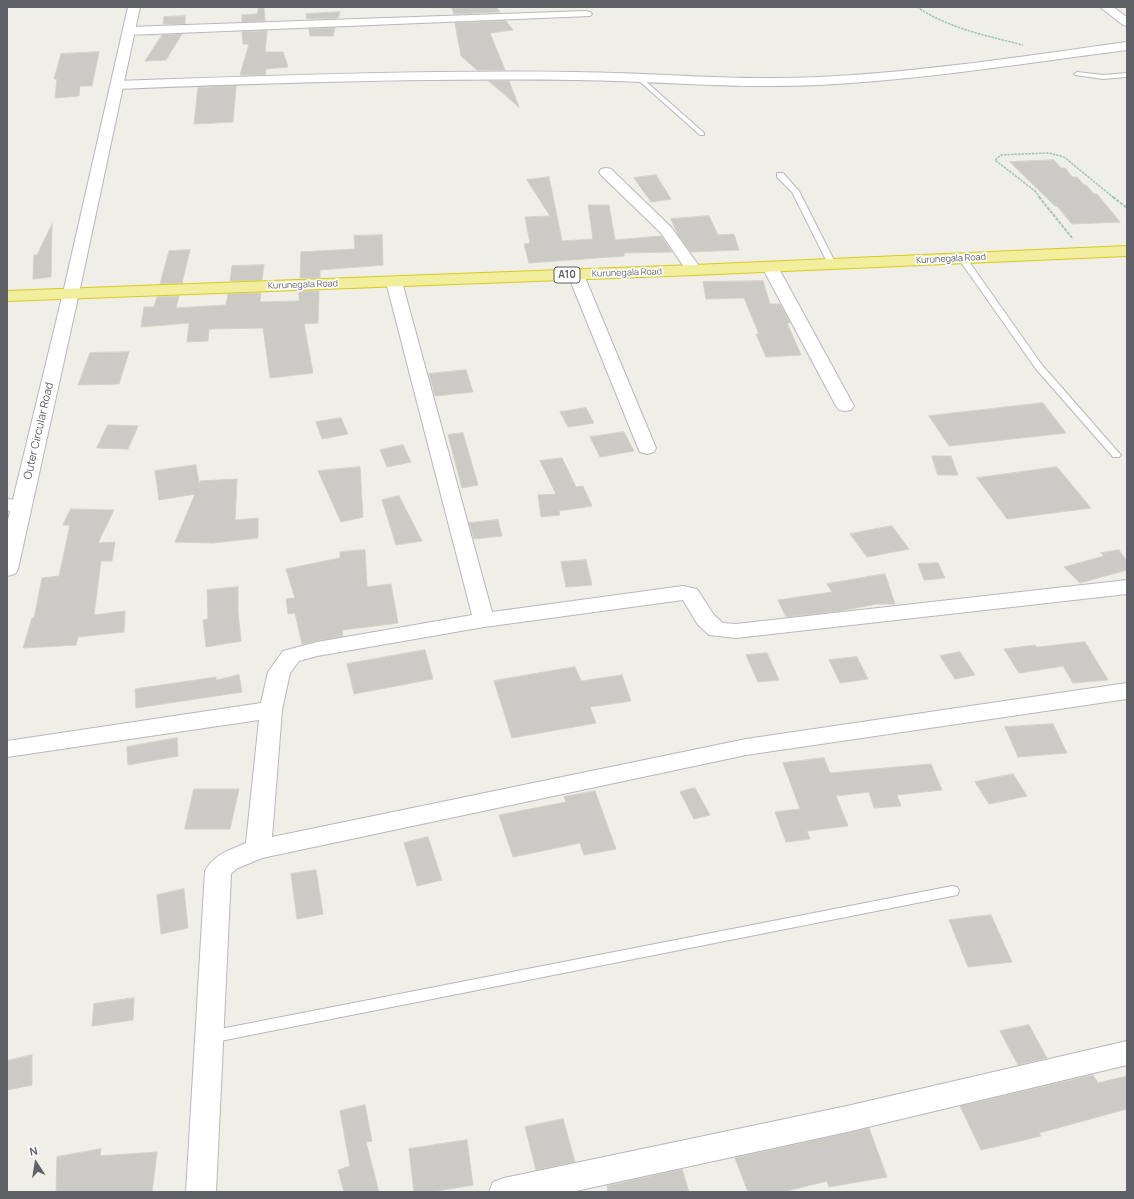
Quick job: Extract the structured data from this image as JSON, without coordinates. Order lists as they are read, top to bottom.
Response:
{
  "streets": {
    "highway": ["Kurunegala Road", "A10"],
    "street": ["Outer Circular Road"]
  },
  "crossings": [
    ["Kurunegala Road", "Outer Circular Road"]
  ],
  "north": "top"
}
